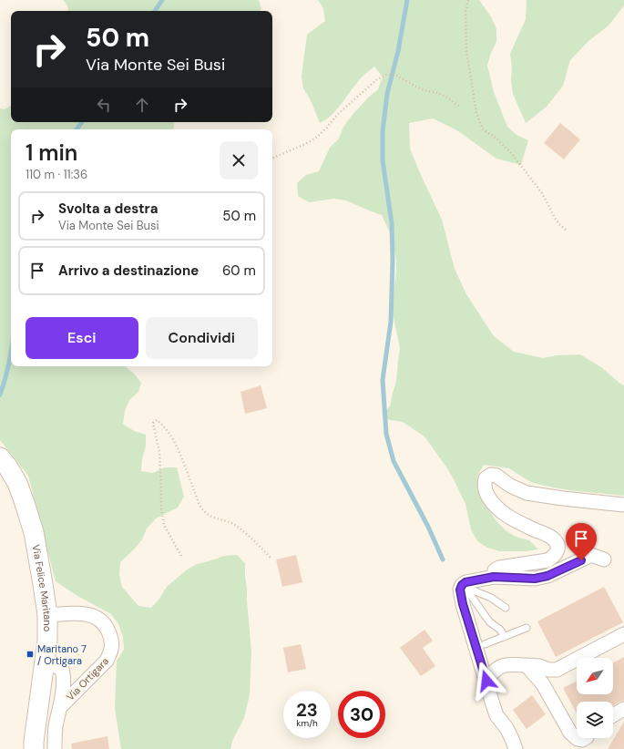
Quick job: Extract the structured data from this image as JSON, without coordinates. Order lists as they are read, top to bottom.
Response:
{
  "streets": {
    "street": ["Via Felice Maritano", "Via Ortigara"]
  },
  "crossings": [
    ["Via Felice Maritano", "Via Ortigara"]
  ],
  "places": {
    "transit": ["Maritano 7 / Ortigara"]
  },
  "north": "bottom left",
  "page": {
    "turn": ["50 m", "Via Monte Sei Busi"],
    "heading": ["1 min", "110 m · 11:36"],
    "list": [
      {
        "name": "Svolta a destra",
        "note": "Via Monte Sei Busi",
        "value": "50 m"
      },
      {
        "name": "Arrivo a destinazione",
        "value": "60 m"
      }
    ],
    "buttons": ["Esci", "Condividi"],
    "speed": "23 km/h",
    "limit": "30"
  }
}
